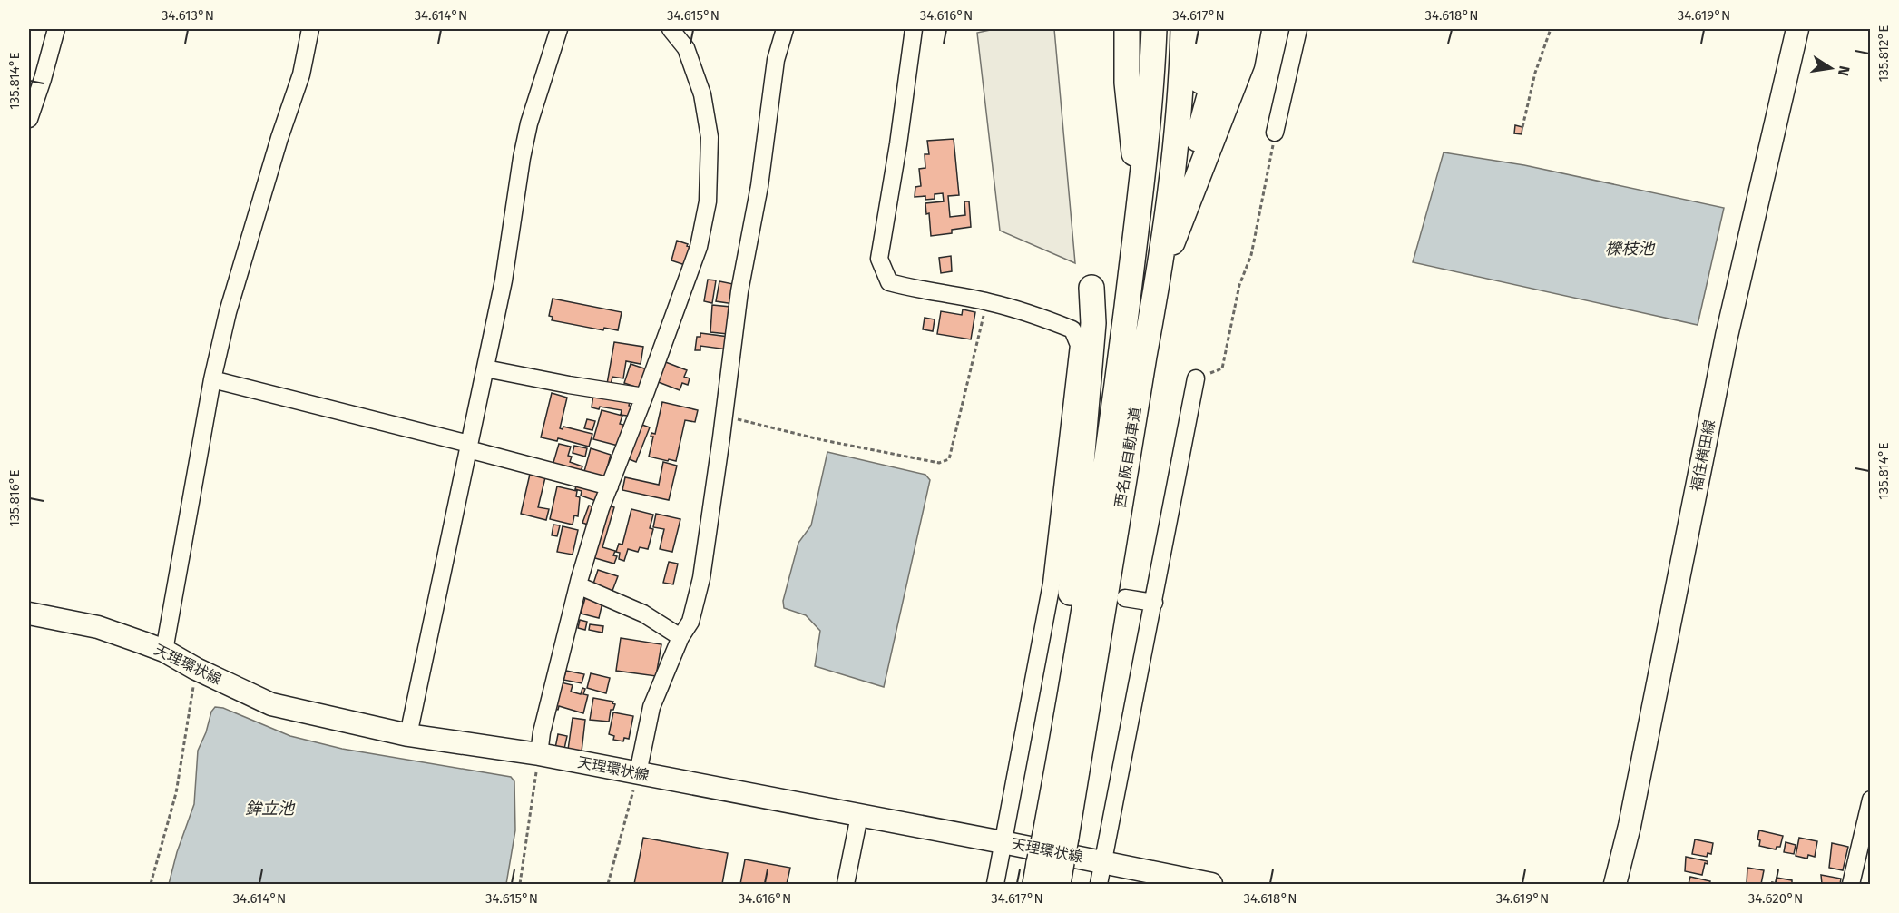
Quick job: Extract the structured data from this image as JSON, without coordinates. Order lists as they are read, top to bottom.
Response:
{
  "streets": {
    "highway": ["西名阪自動車道"],
    "main road": ["福住横田線", "天理環状線"]
  },
  "water": ["櫟枝池", "鉾立池"],
  "north": "right",
  "coordinates": [
    "34.613°N",
    "34.614°N",
    "34.615°N",
    "34.616°N",
    "34.617°N",
    "34.618°N",
    "34.619°N",
    "135.812°E",
    "135.814°E",
    "135.816°E",
    "34.620°N"
  ]
}
